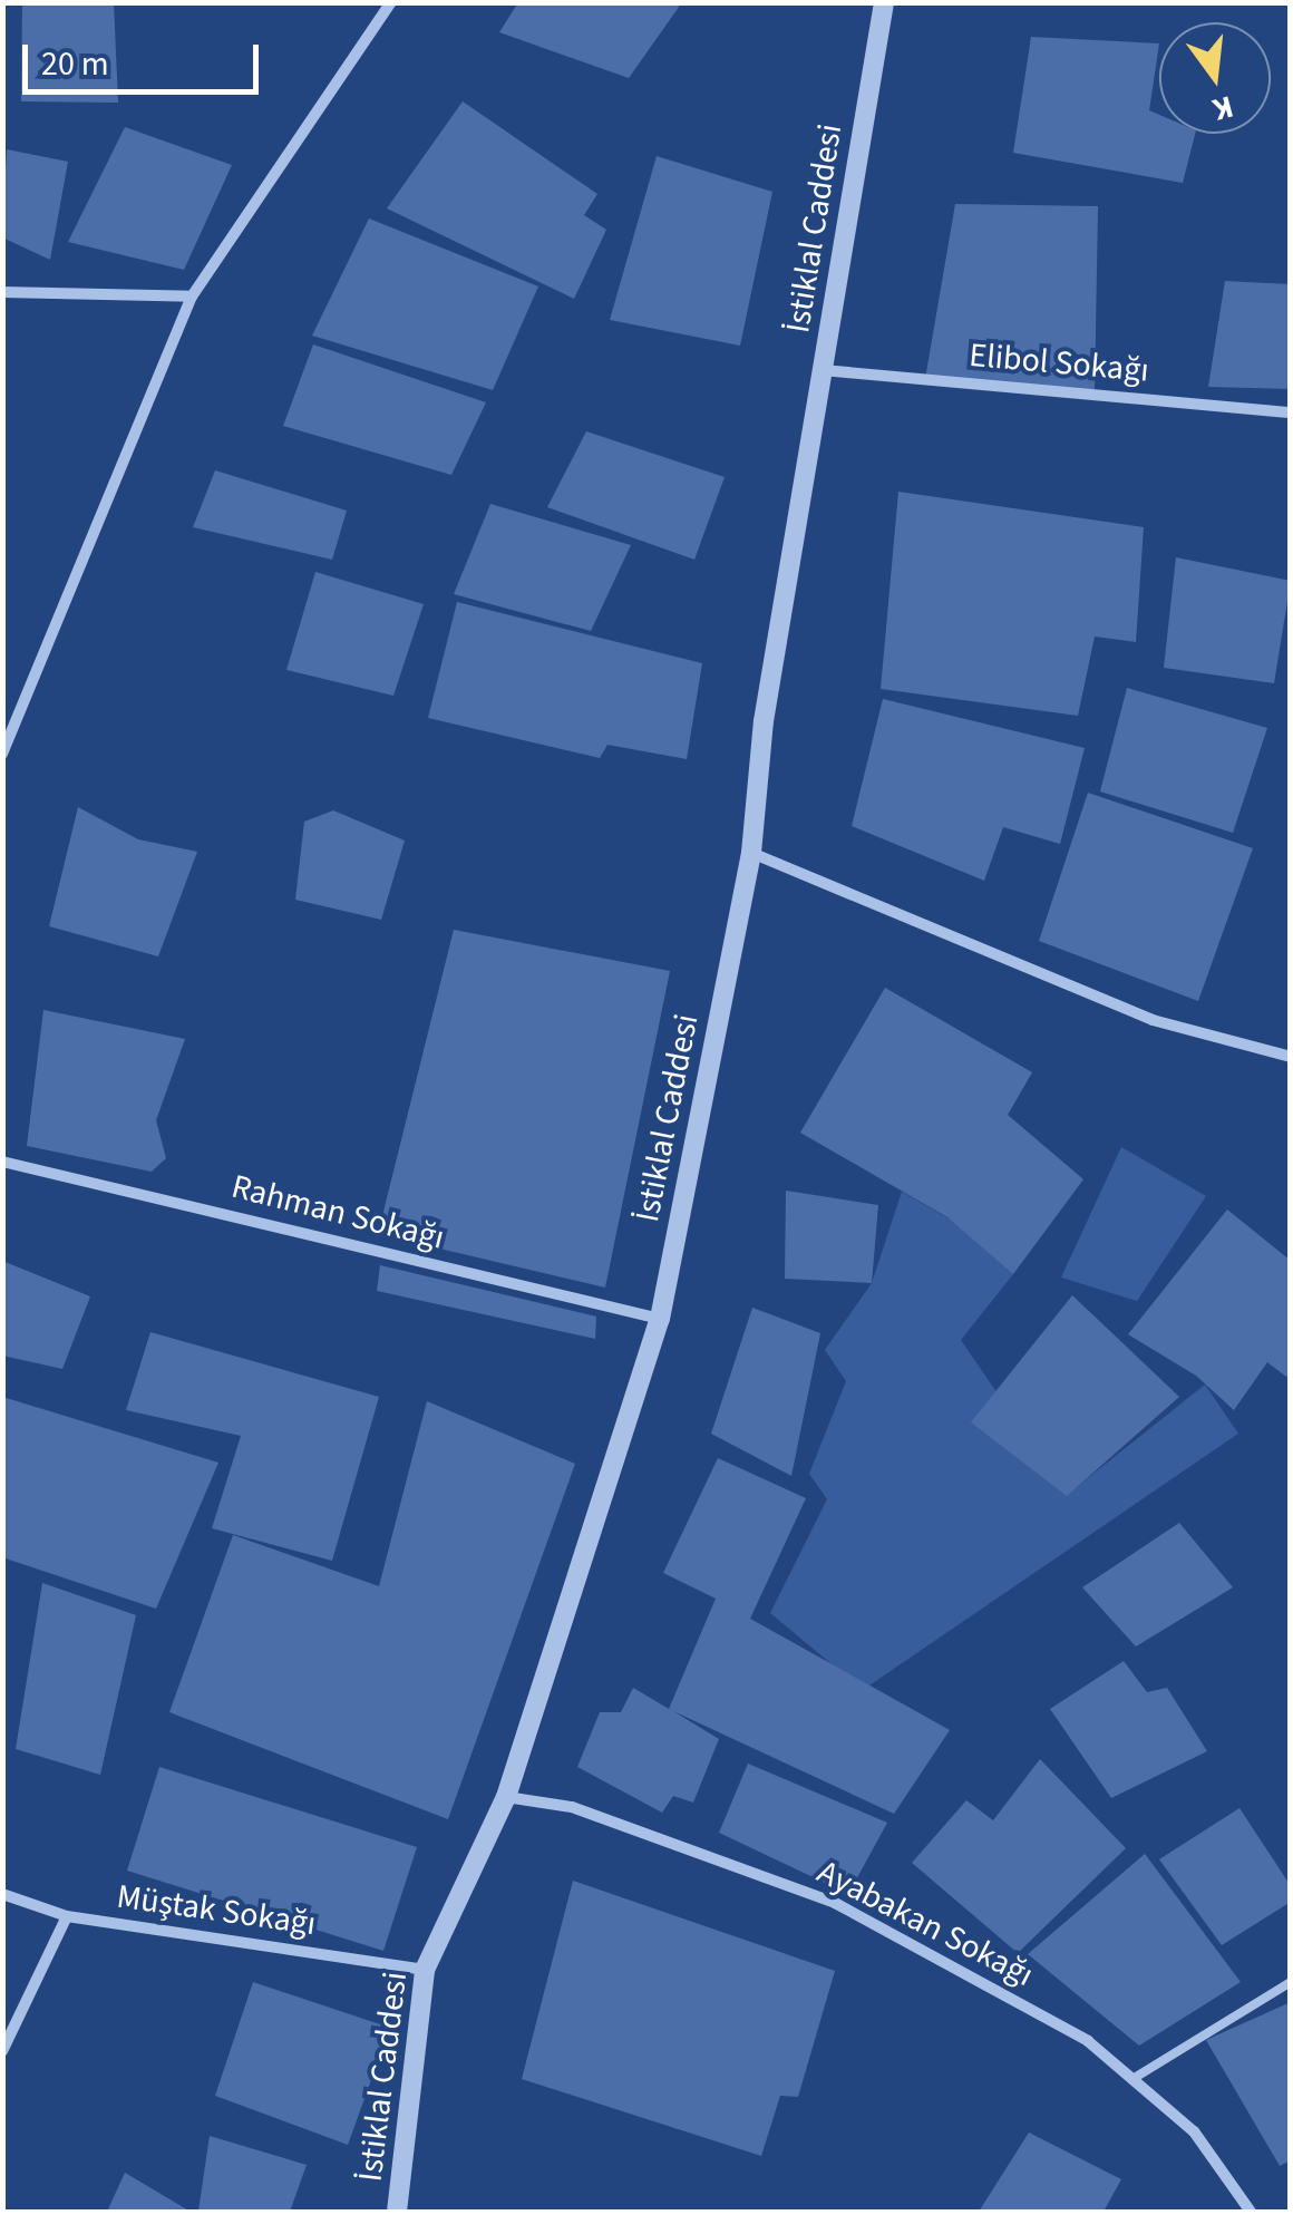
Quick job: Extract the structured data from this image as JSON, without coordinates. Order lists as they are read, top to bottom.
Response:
{
  "streets": {
    "street": [
      "İstiklal Caddesi",
      "Elibol Sokağı",
      "Rahman Sokağı",
      "Müştak Sokağı",
      "Ayabakan Sokağı"
    ]
  },
  "crossings": [
    ["İstiklal Caddesi", "Elibol Sokağı"],
    ["İstiklal Caddesi", "Rahman Sokağı"],
    ["İstiklal Caddesi", "Müştak Sokağı"],
    ["İstiklal Caddesi", "Ayabakan Sokağı"]
  ],
  "scale_bar": "20 m",
  "north": "bottom"
}
